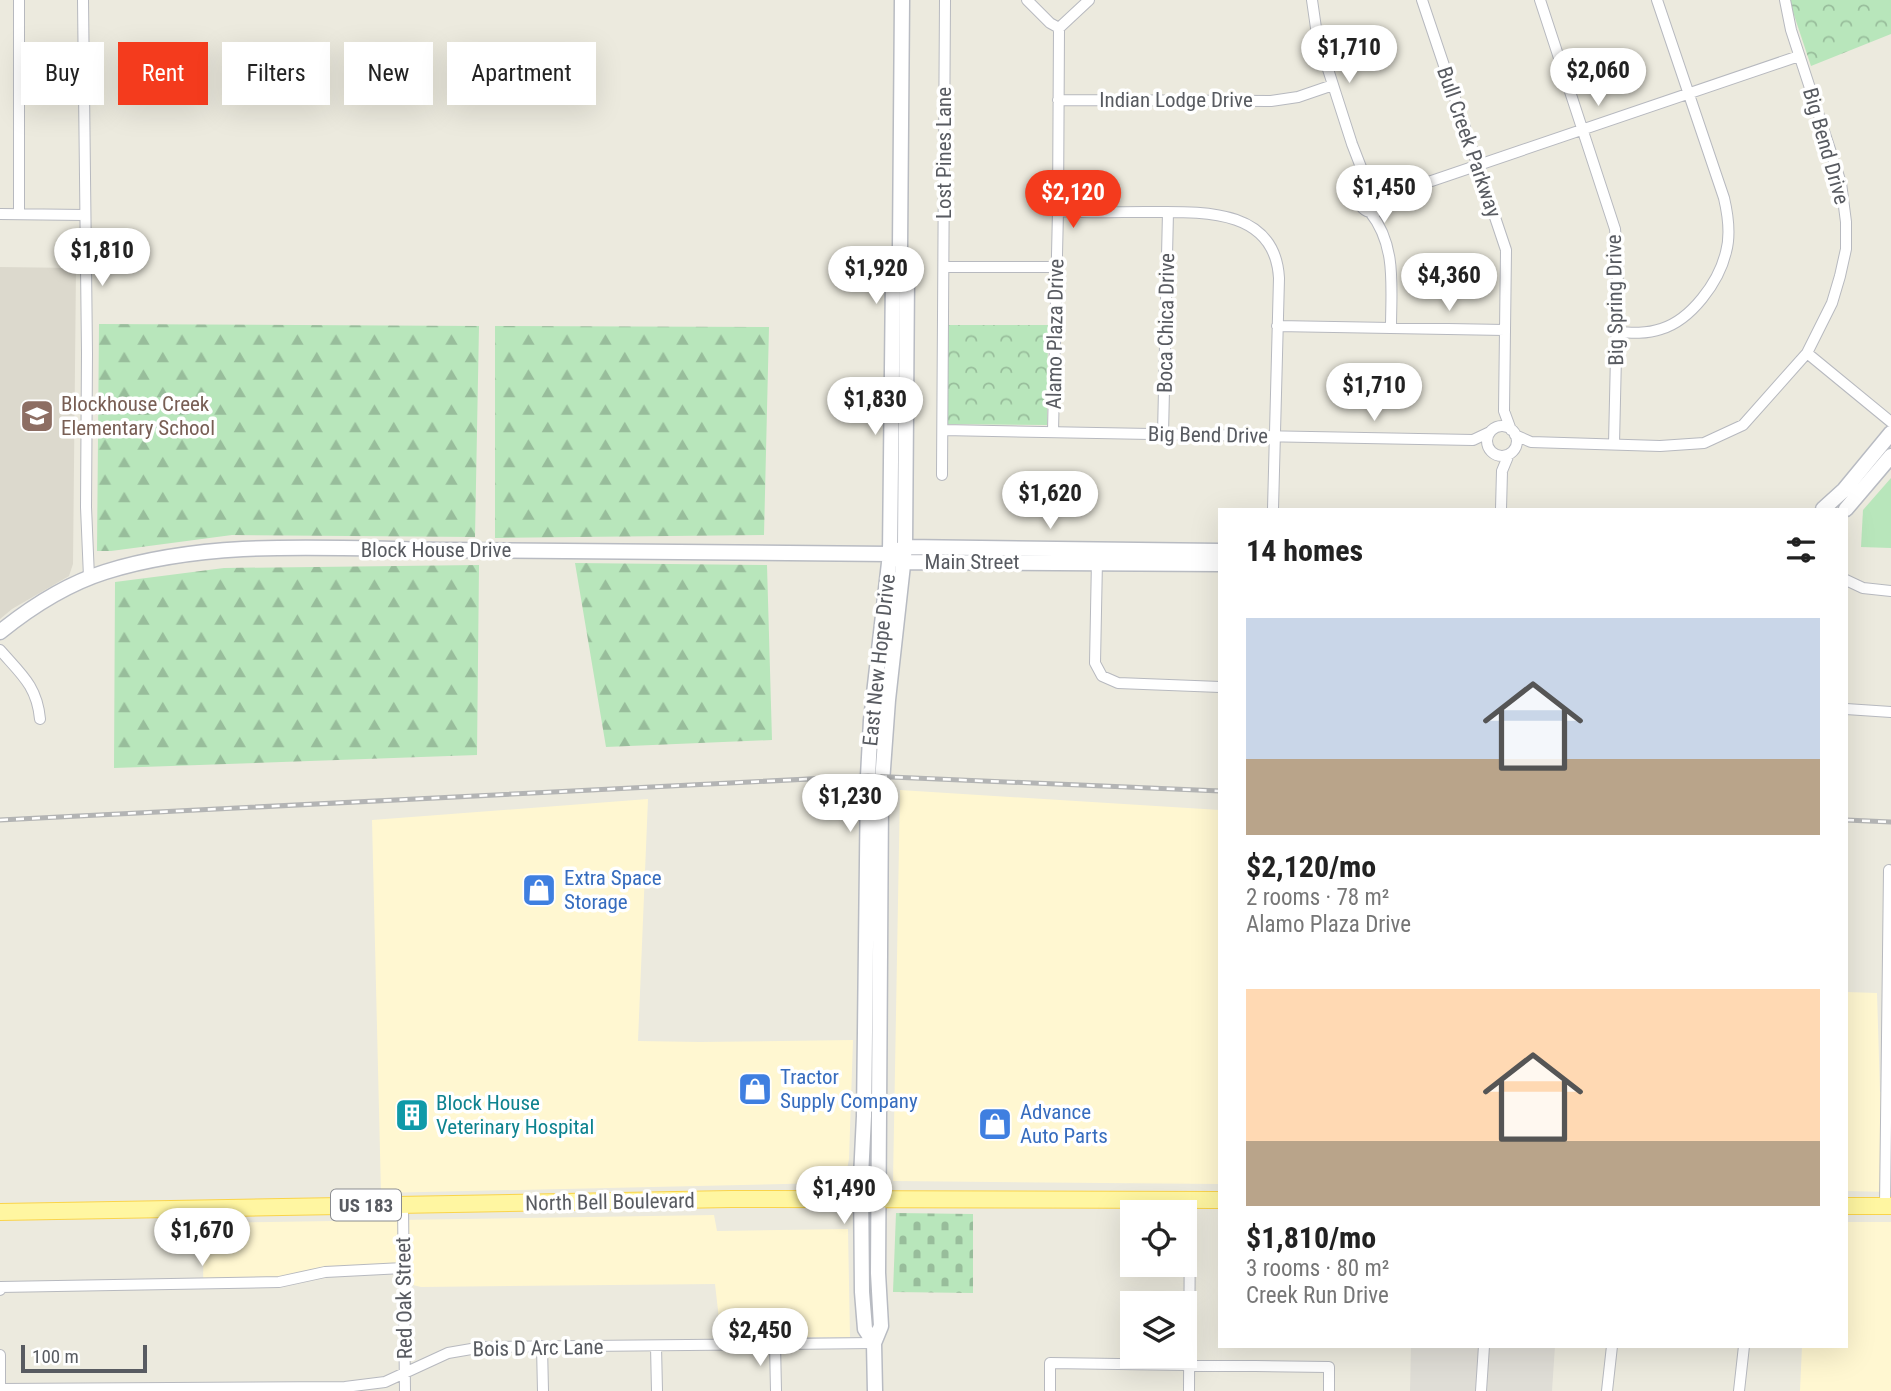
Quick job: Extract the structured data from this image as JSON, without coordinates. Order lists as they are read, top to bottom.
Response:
{
  "streets": {
    "main road": [
      "Block House Drive",
      "Main Street",
      "East New Hope Drive",
      "North Bell Boulevard",
      "US 183"
    ],
    "street": [
      "Indian Lodge Drive",
      "Bull Creek Parkway",
      "Big Bend Drive",
      "Lost Pines Lane",
      "Big Spring Drive",
      "Boca Chica Drive",
      "Alamo Plaza Drive",
      "Red Oak Street",
      "Bois D Arc Lane"
    ]
  },
  "crossings": [
    ["Indian Lodge Drive", "Alamo Plaza Drive"],
    ["Bull Creek Parkway", "Big Bend Drive"],
    ["Big Bend Drive", "Lost Pines Lane"],
    ["Big Bend Drive", "Big Spring Drive"],
    ["Big Bend Drive", "Boca Chica Drive"],
    ["Big Bend Drive", "Alamo Plaza Drive"],
    ["Block House Drive", "Main Street"],
    ["Block House Drive", "East New Hope Drive"],
    ["Main Street", "East New Hope Drive"],
    ["East New Hope Drive", "North Bell Boulevard"],
    ["East New Hope Drive", "Bois D Arc Lane"],
    ["North Bell Boulevard", "Red Oak Street"],
    ["Red Oak Street", "Bois D Arc Lane"]
  ],
  "places": {
    "school or university": ["Blockhouse Creek Elementary School"],
    "shop": ["Extra Space Storage", "Tractor Supply Company", "Advance Auto Parts"],
    "building": ["Block House Veterinary Hospital"]
  },
  "scale_bar": "100 m",
  "page": {
    "price": [
      "$1,710",
      "$2,060",
      "$1,450",
      "$2,120",
      "$1,810",
      "$1,920",
      "$4,360",
      "$1,710",
      "$1,830",
      "$1,620",
      "$1,230",
      "$1,490",
      "$1,670",
      "$2,450"
    ],
    "chip": [
      "Buy",
      "Rent",
      "Filters",
      "New",
      "Apartment"
    ],
    "heading": "14 homes",
    "list": [
      {
        "name": "$2,120/mo",
        "note": "2 rooms · 78 m² · Alamo Plaza Drive"
      },
      {
        "name": "$1,810/mo",
        "note": "3 rooms · 80 m² · Creek Run Drive"
      }
    ],
    "scale": "100 m"
  }
}
